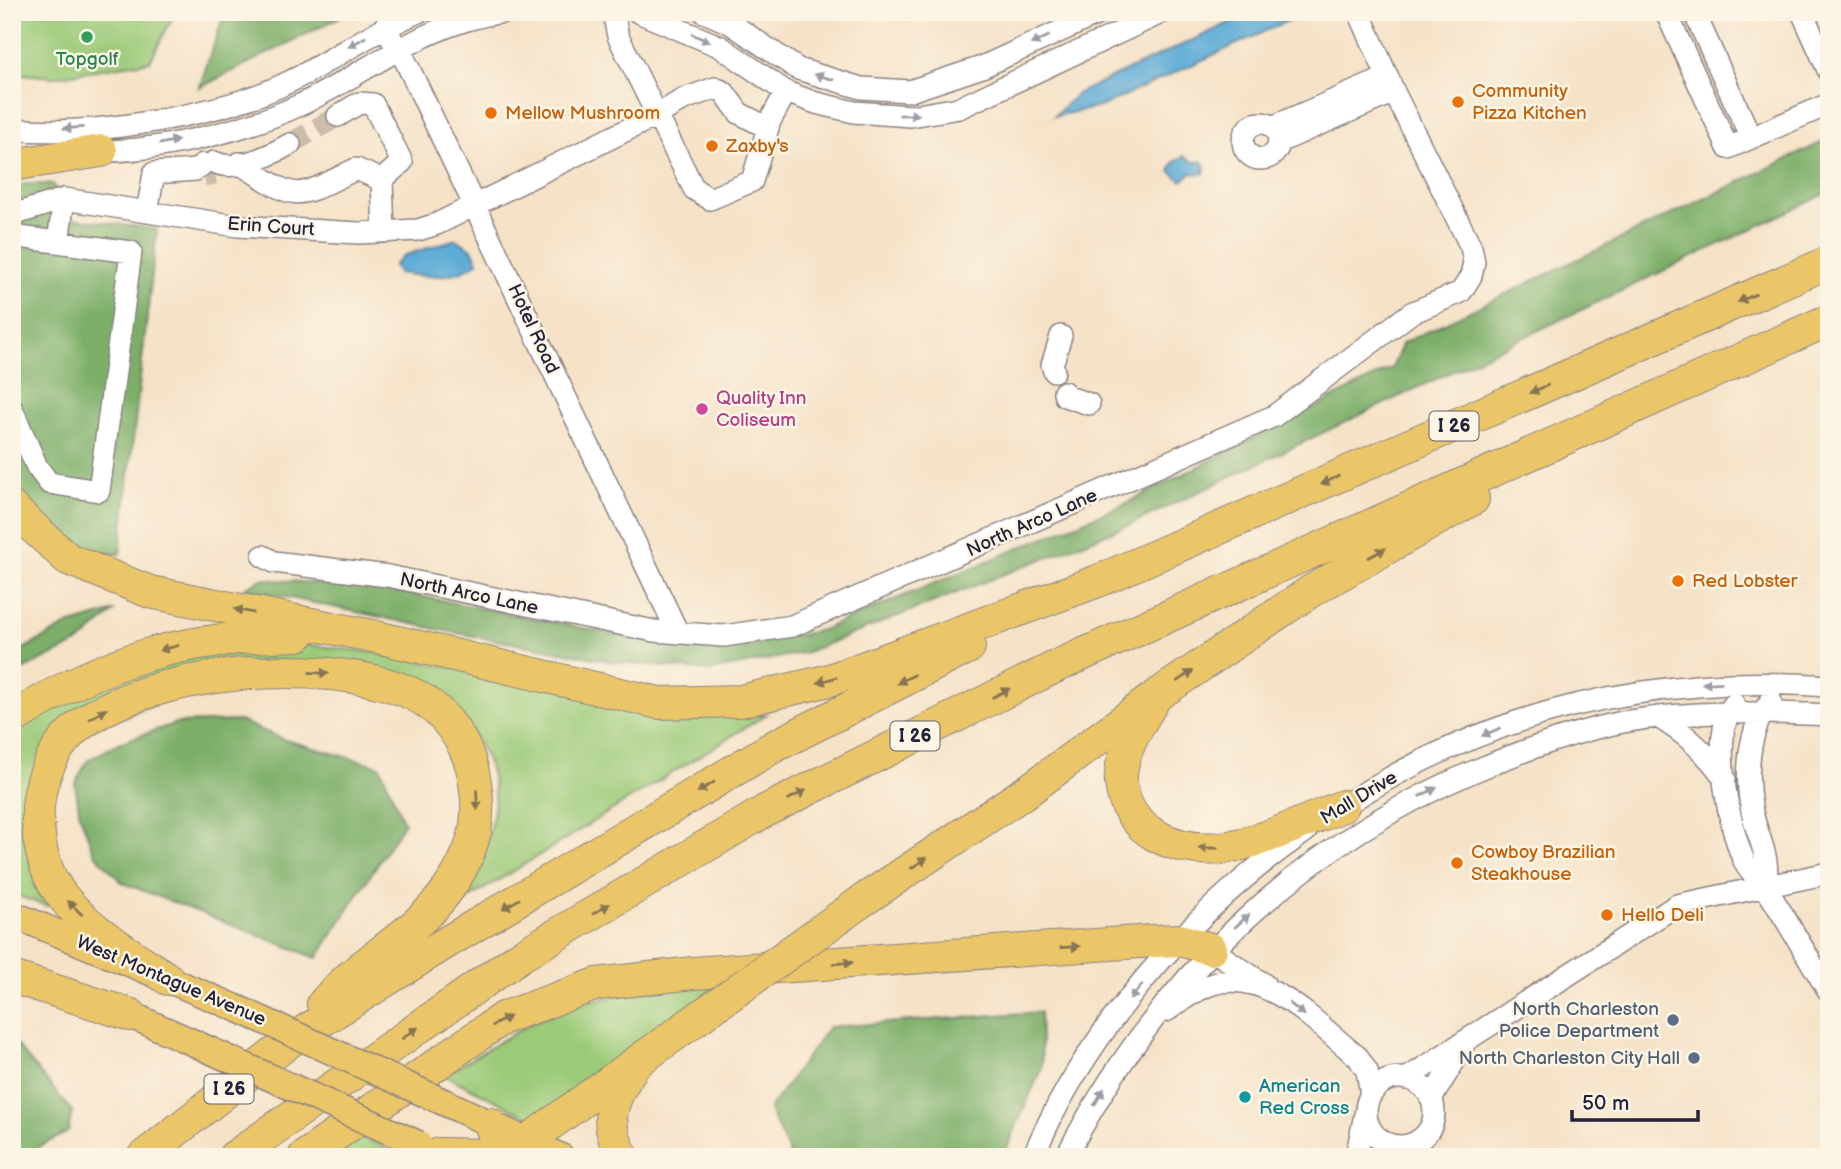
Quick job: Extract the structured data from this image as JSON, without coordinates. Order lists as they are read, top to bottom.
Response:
{
  "streets": {
    "highway": ["I 26"],
    "main road": ["West Montague Avenue"],
    "street": [
      "Erin Court",
      "Hotel Road",
      "North Arco Lane",
      "Mall Drive"
    ]
  },
  "crossings": [
    ["Erin Court", "Hotel Road"],
    ["Hotel Road", "North Arco Lane"]
  ],
  "places": [
    "Topgolf",
    "Community Pizza Kitchen",
    "Mellow Mushroom",
    "Zaxby's",
    "Quality Inn Coliseum",
    "Red Lobster",
    "Cowboy Brazilian Steakhouse",
    "Hello Deli",
    "North Charleston Police Department",
    "North Charleston City Hall",
    "American Red Cross"
  ],
  "scale_bar": "50 m"
}
